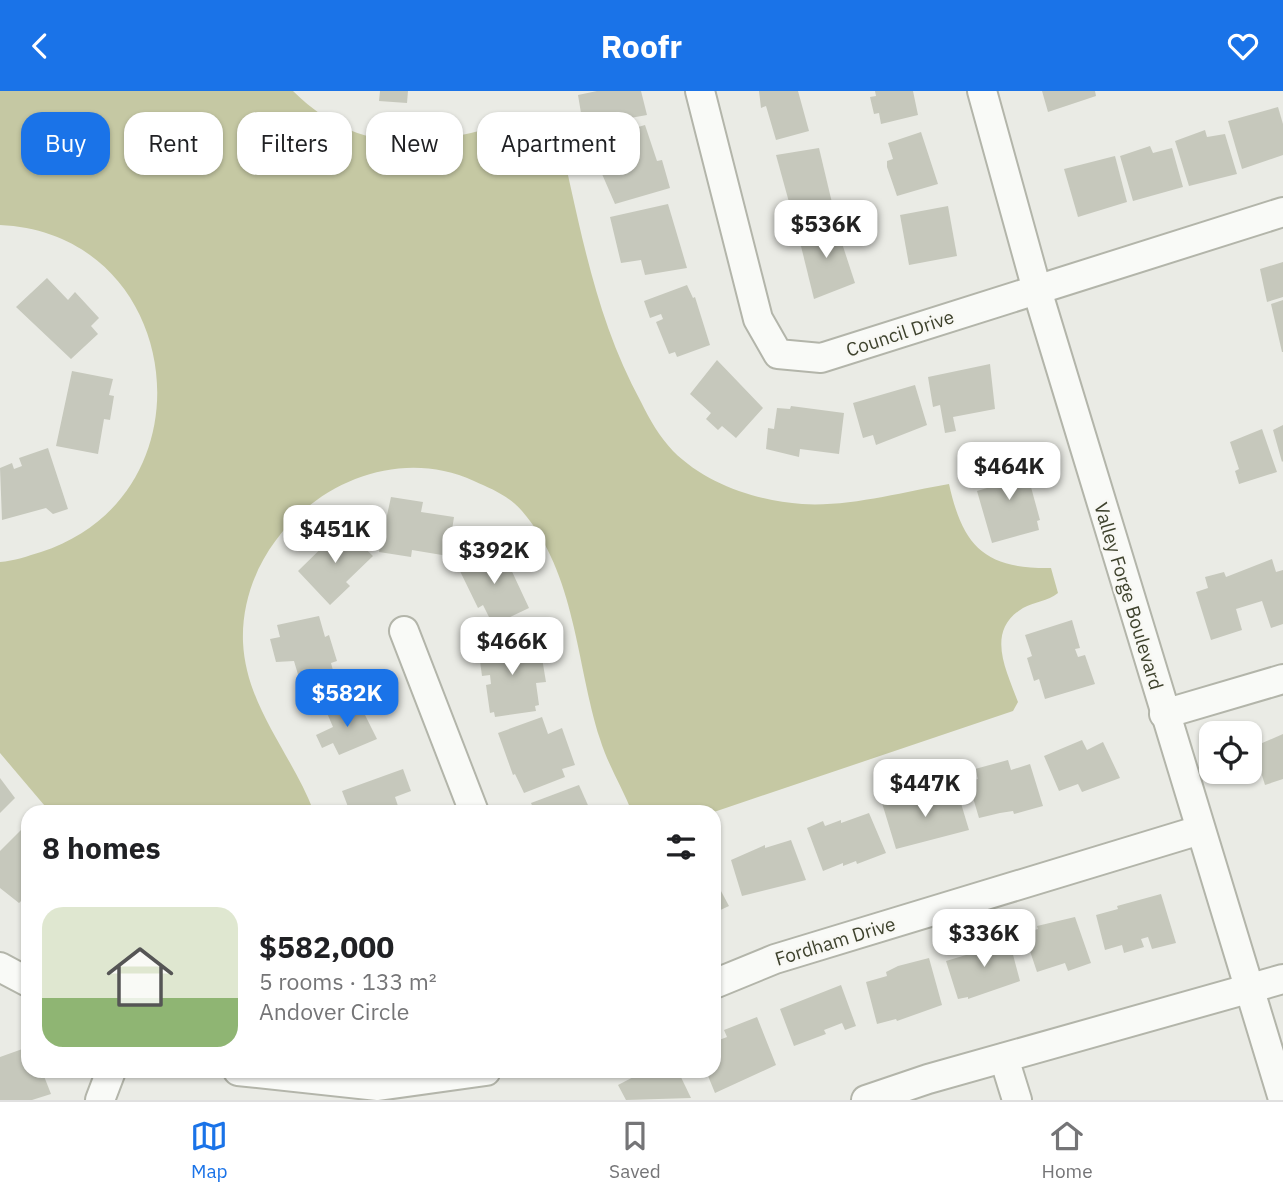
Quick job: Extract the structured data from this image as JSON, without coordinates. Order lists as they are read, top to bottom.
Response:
{
  "streets": {
    "street": ["Council Drive", "Valley Forge Boulevard", "Fordham Drive"]
  },
  "crossings": [
    ["Council Drive", "Valley Forge Boulevard"],
    ["Valley Forge Boulevard", "Fordham Drive"]
  ],
  "page": {
    "header": "Roofr",
    "chip": [
      "Buy",
      "Rent",
      "Filters",
      "New",
      "Apartment"
    ],
    "price": [
      "$536K",
      "$464K",
      "$451K",
      "$392K",
      "$466K",
      "$582K",
      "$447K",
      "$336K"
    ],
    "heading": "8 homes",
    "list": [
      {
        "name": "$582,000",
        "note": "5 rooms · 133 m² · Andover Circle"
      }
    ],
    "tabs": ["Map", "Saved", "Home"]
  }
}
